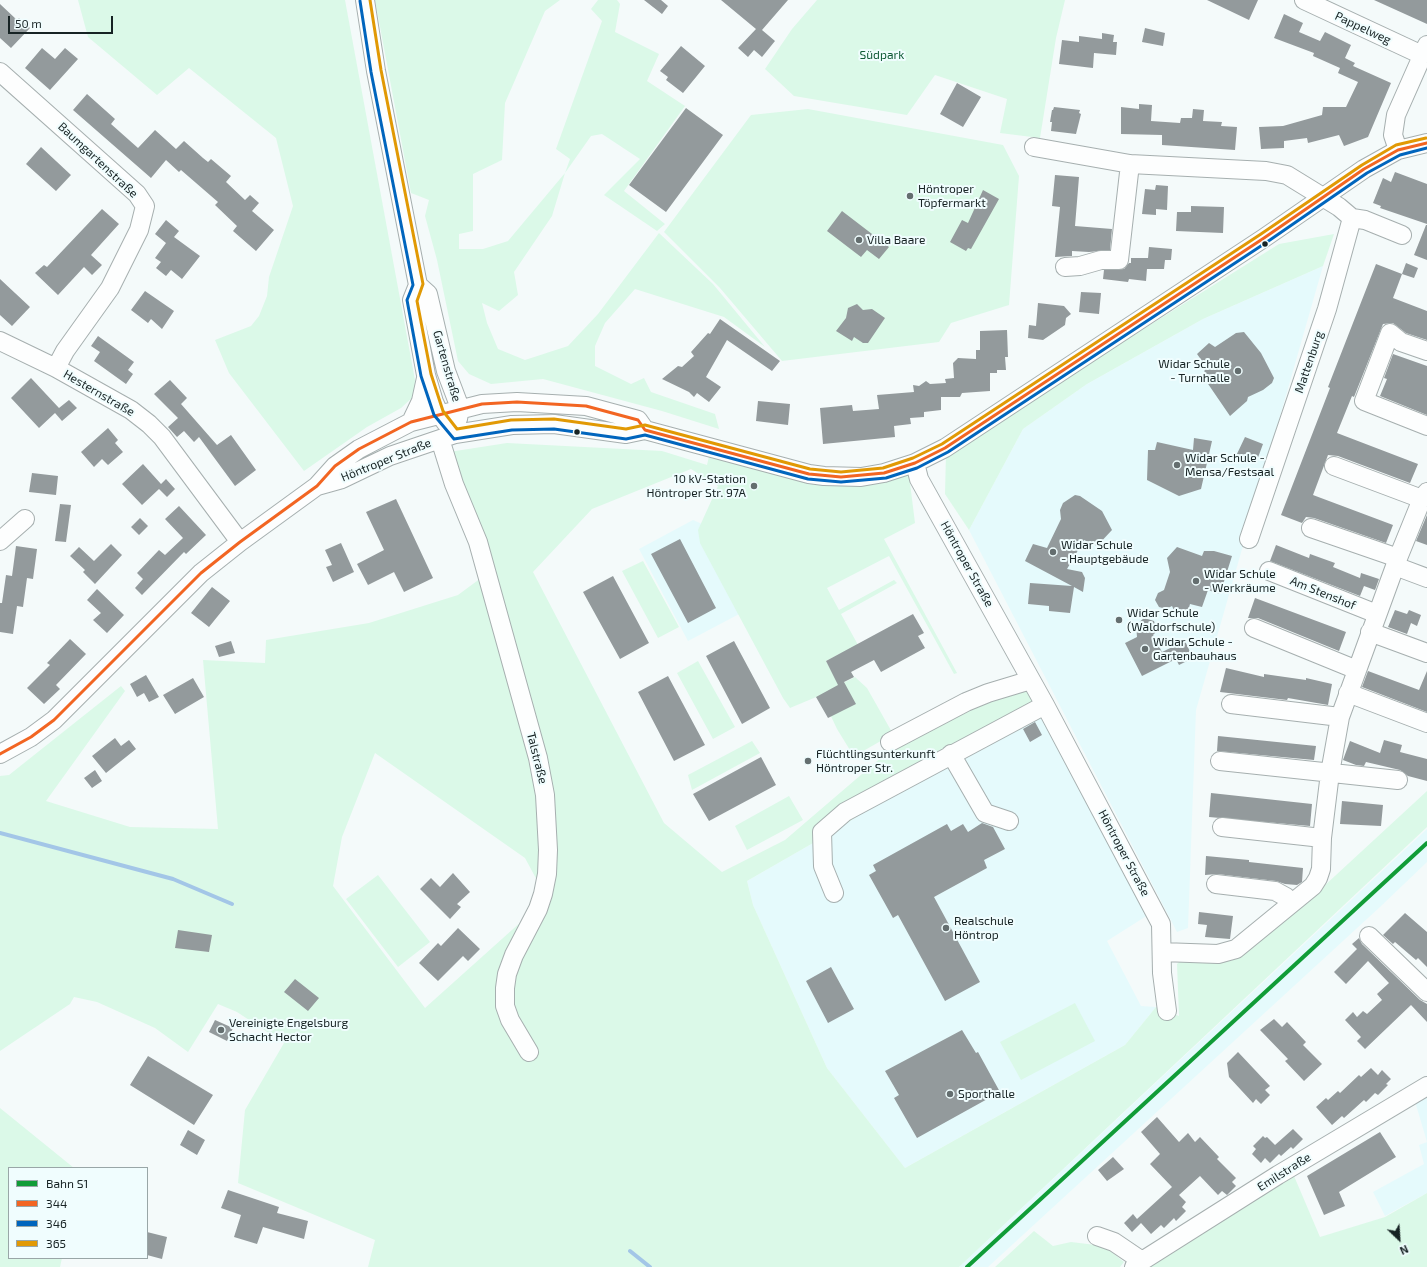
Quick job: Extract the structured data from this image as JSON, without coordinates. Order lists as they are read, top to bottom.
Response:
{
  "streets": {
    "street": [
      "Pappelweg",
      "Baumgartenstraße",
      "Mattenburg",
      "Gartenstraße",
      "Hesternstraße",
      "Höntroper Straße",
      "Am Stenshof",
      "Talstraße",
      "Emilstraße"
    ]
  },
  "crossings": [
    ["Baumgartenstraße", "Hesternstraße"],
    ["Gartenstraße", "Höntroper Straße"],
    ["Gartenstraße", "Talstraße"],
    ["Hesternstraße", "Höntroper Straße"],
    ["Höntroper Straße", "Talstraße"]
  ],
  "parks": ["Südpark"],
  "places": [
    "Höntroper Töpfermarkt",
    "Villa Baare",
    "Widar Schule - Turnhalle",
    "Widar Schule - Mensa/Festsaal",
    "10 kV-Station Höntroper Str. 97A",
    "Widar Schule - Hauptgebäude",
    "Widar Schule - Werkräume",
    "Widar Schule (Waldorfschule)",
    "Widar Schule - Gartenbauhaus",
    "Flüchtlingsunterkunft Höntroper Str.",
    "Realschule Höntrop",
    "Vereinigte Engelsburg Schacht Hector",
    "Sporthalle"
  ],
  "lines": [
    "transit line 365",
    "transit line 346",
    "transit line 344",
    "rail line S1"
  ],
  "legend": [
    "Bahn S1",
    "344",
    "346",
    "365"
  ],
  "scale_bar": "50 m",
  "north": "bottom right"
}
